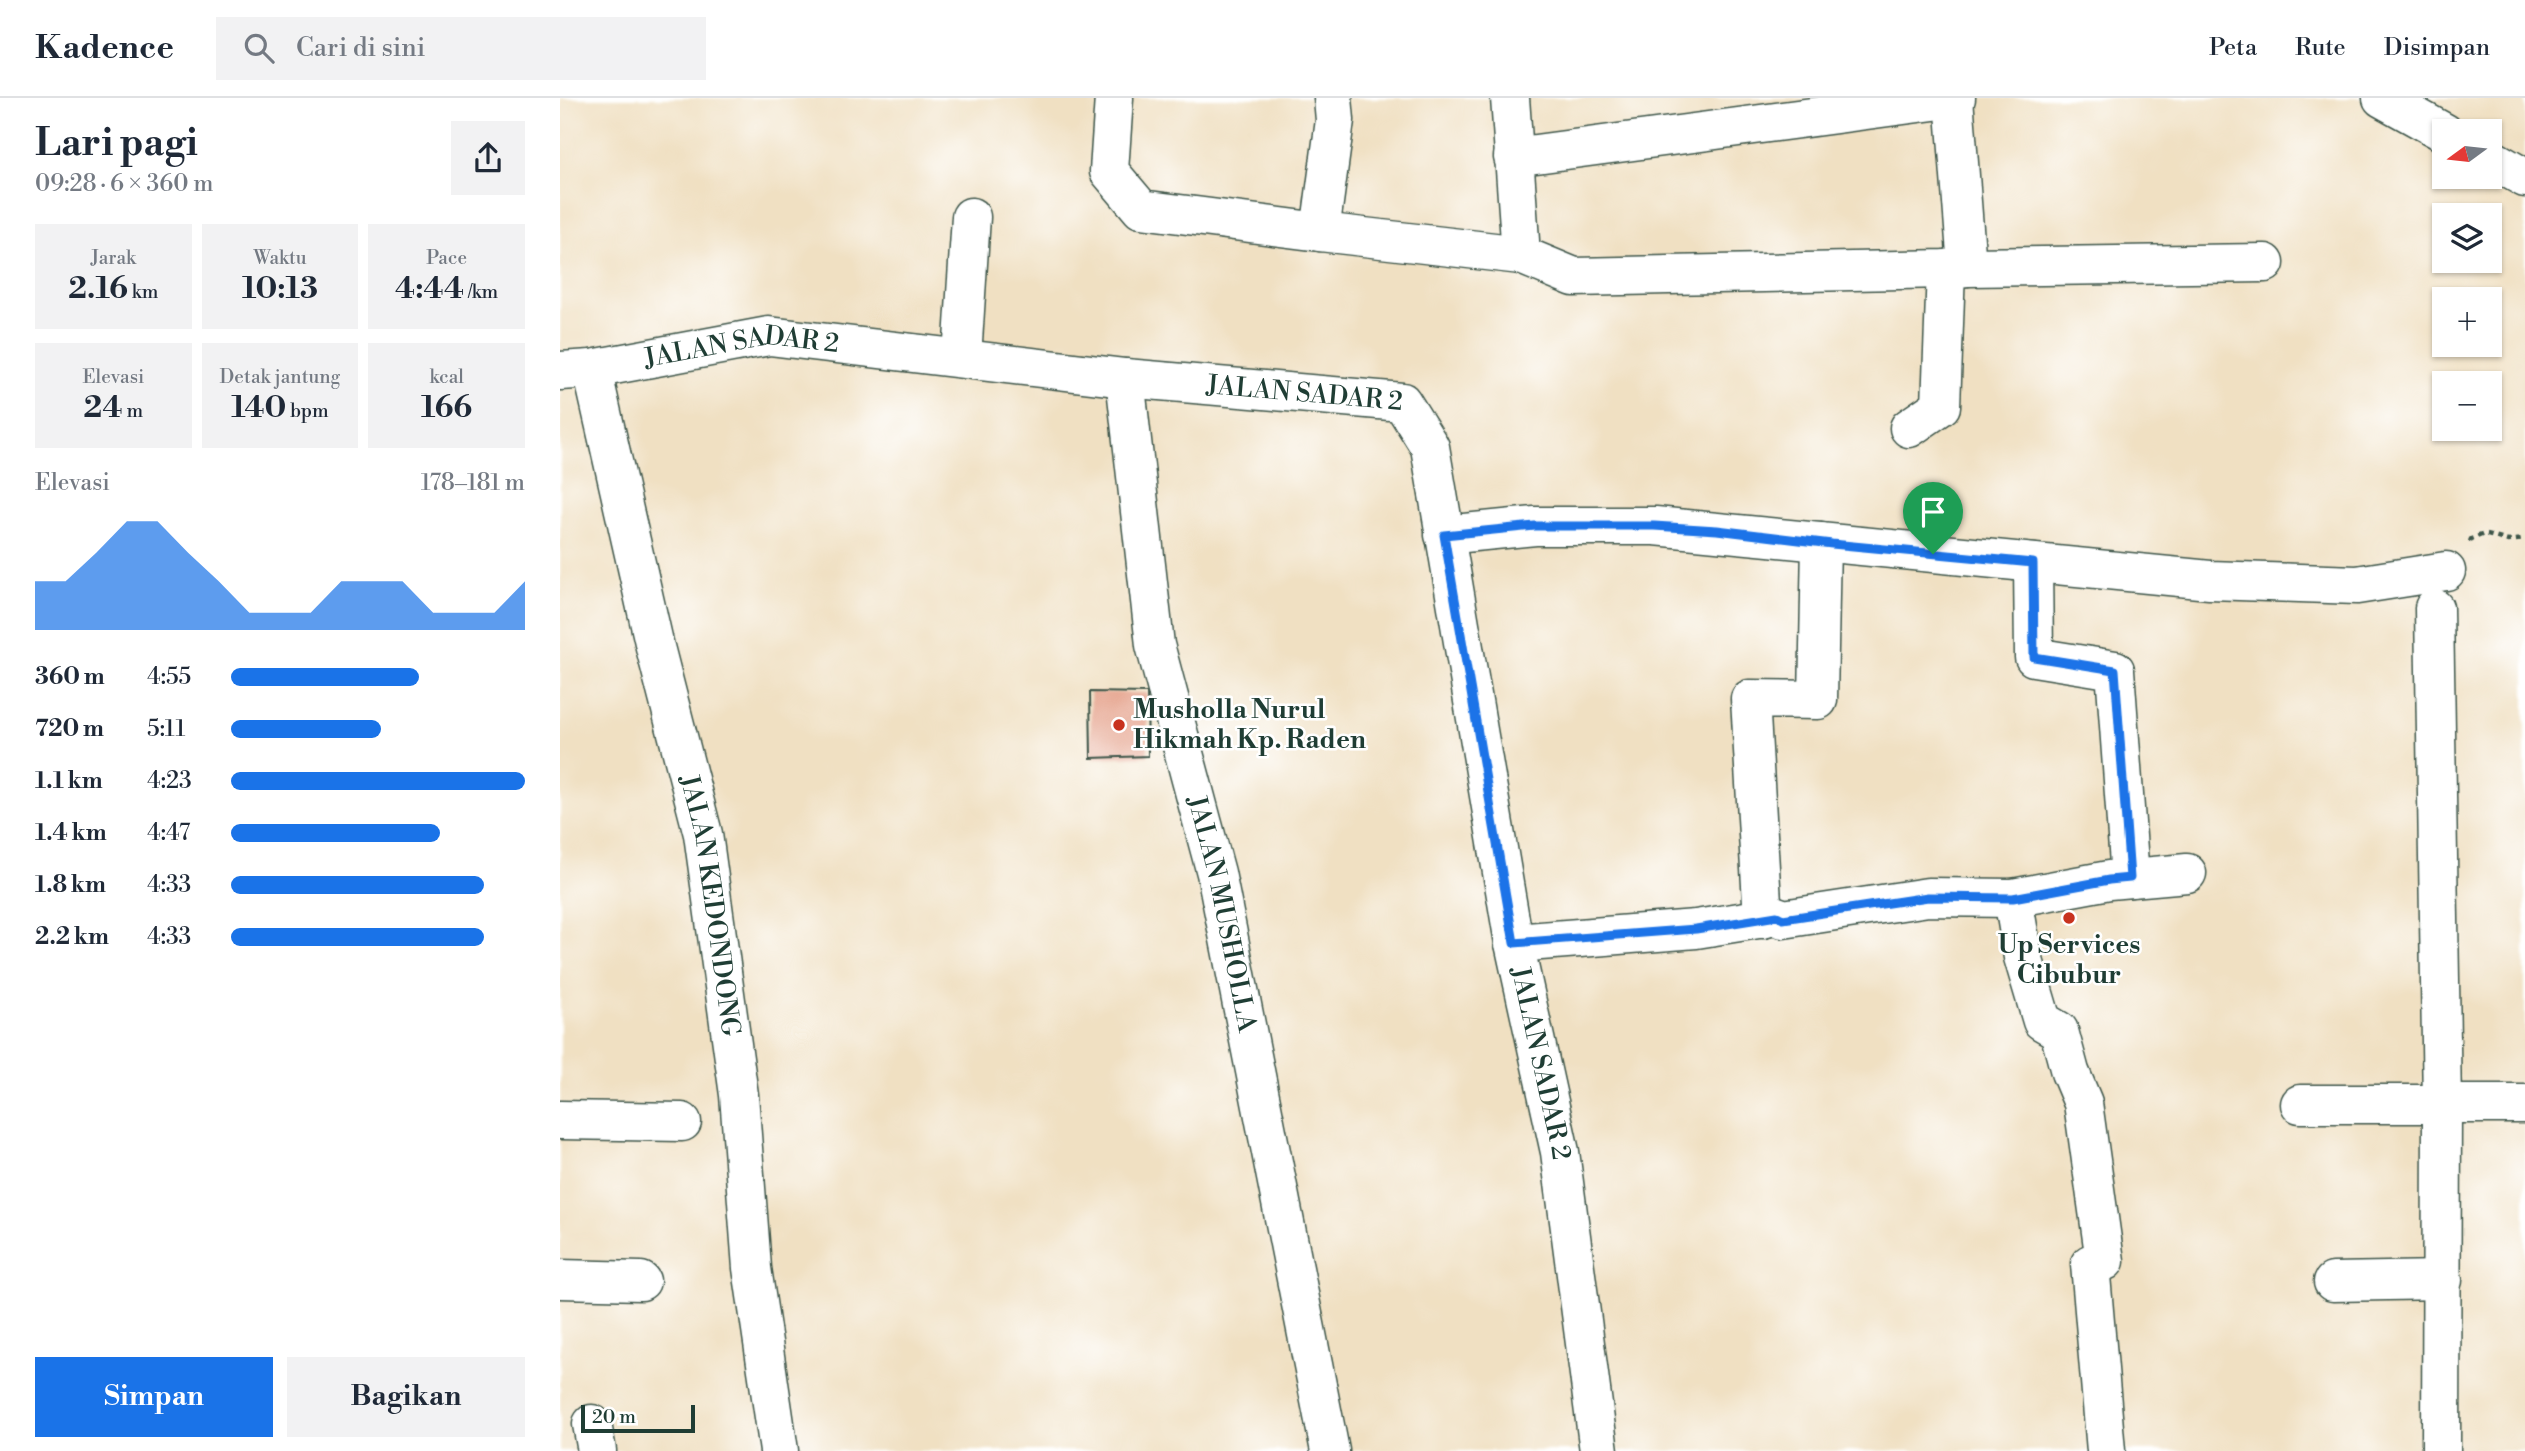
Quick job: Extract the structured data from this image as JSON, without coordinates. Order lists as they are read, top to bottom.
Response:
{
  "streets": {
    "street": ["JALAN SADAR 2", "JALAN KEDONDONG", "JALAN MUSHOLLA"]
  },
  "crossings": [
    ["JALAN SADAR 2", "JALAN KEDONDONG"],
    ["JALAN SADAR 2", "JALAN MUSHOLLA"]
  ],
  "places": ["Musholla Nurul Hikmah Kp. Raden", "Up Services Cibubur"],
  "scale_bar": "20 m",
  "north": "left",
  "page": {
    "header": "Kadence",
    "search": "Cari di sini",
    "nav": ["Peta", "Rute", "Disimpan"],
    "heading": ["Lari pagi", "09:28 · 6 × 360 m"],
    "map_buttons": ["+", "−"],
    "stats": [
      ["Jarak", "2.16 km"],
      ["Waktu", "10:13"],
      ["Pace", "4:44 /km"],
      ["Elevasi", "24 m"],
      ["Detak jantung", "140 bpm"],
      ["kcal", "166"]
    ],
    "chart": ["Elevasi", "178–181 m"],
    "list": [
      {
        "name": "360 m",
        "note": "4:55"
      },
      {
        "name": "720 m",
        "note": "5:11"
      },
      {
        "name": "1.1 km",
        "note": "4:23"
      },
      {
        "name": "1.4 km",
        "note": "4:47"
      },
      {
        "name": "1.8 km",
        "note": "4:33"
      },
      {
        "name": "2.2 km",
        "note": "4:33"
      }
    ],
    "buttons": ["Simpan", "Bagikan"],
    "scale": "20 m"
  }
}
